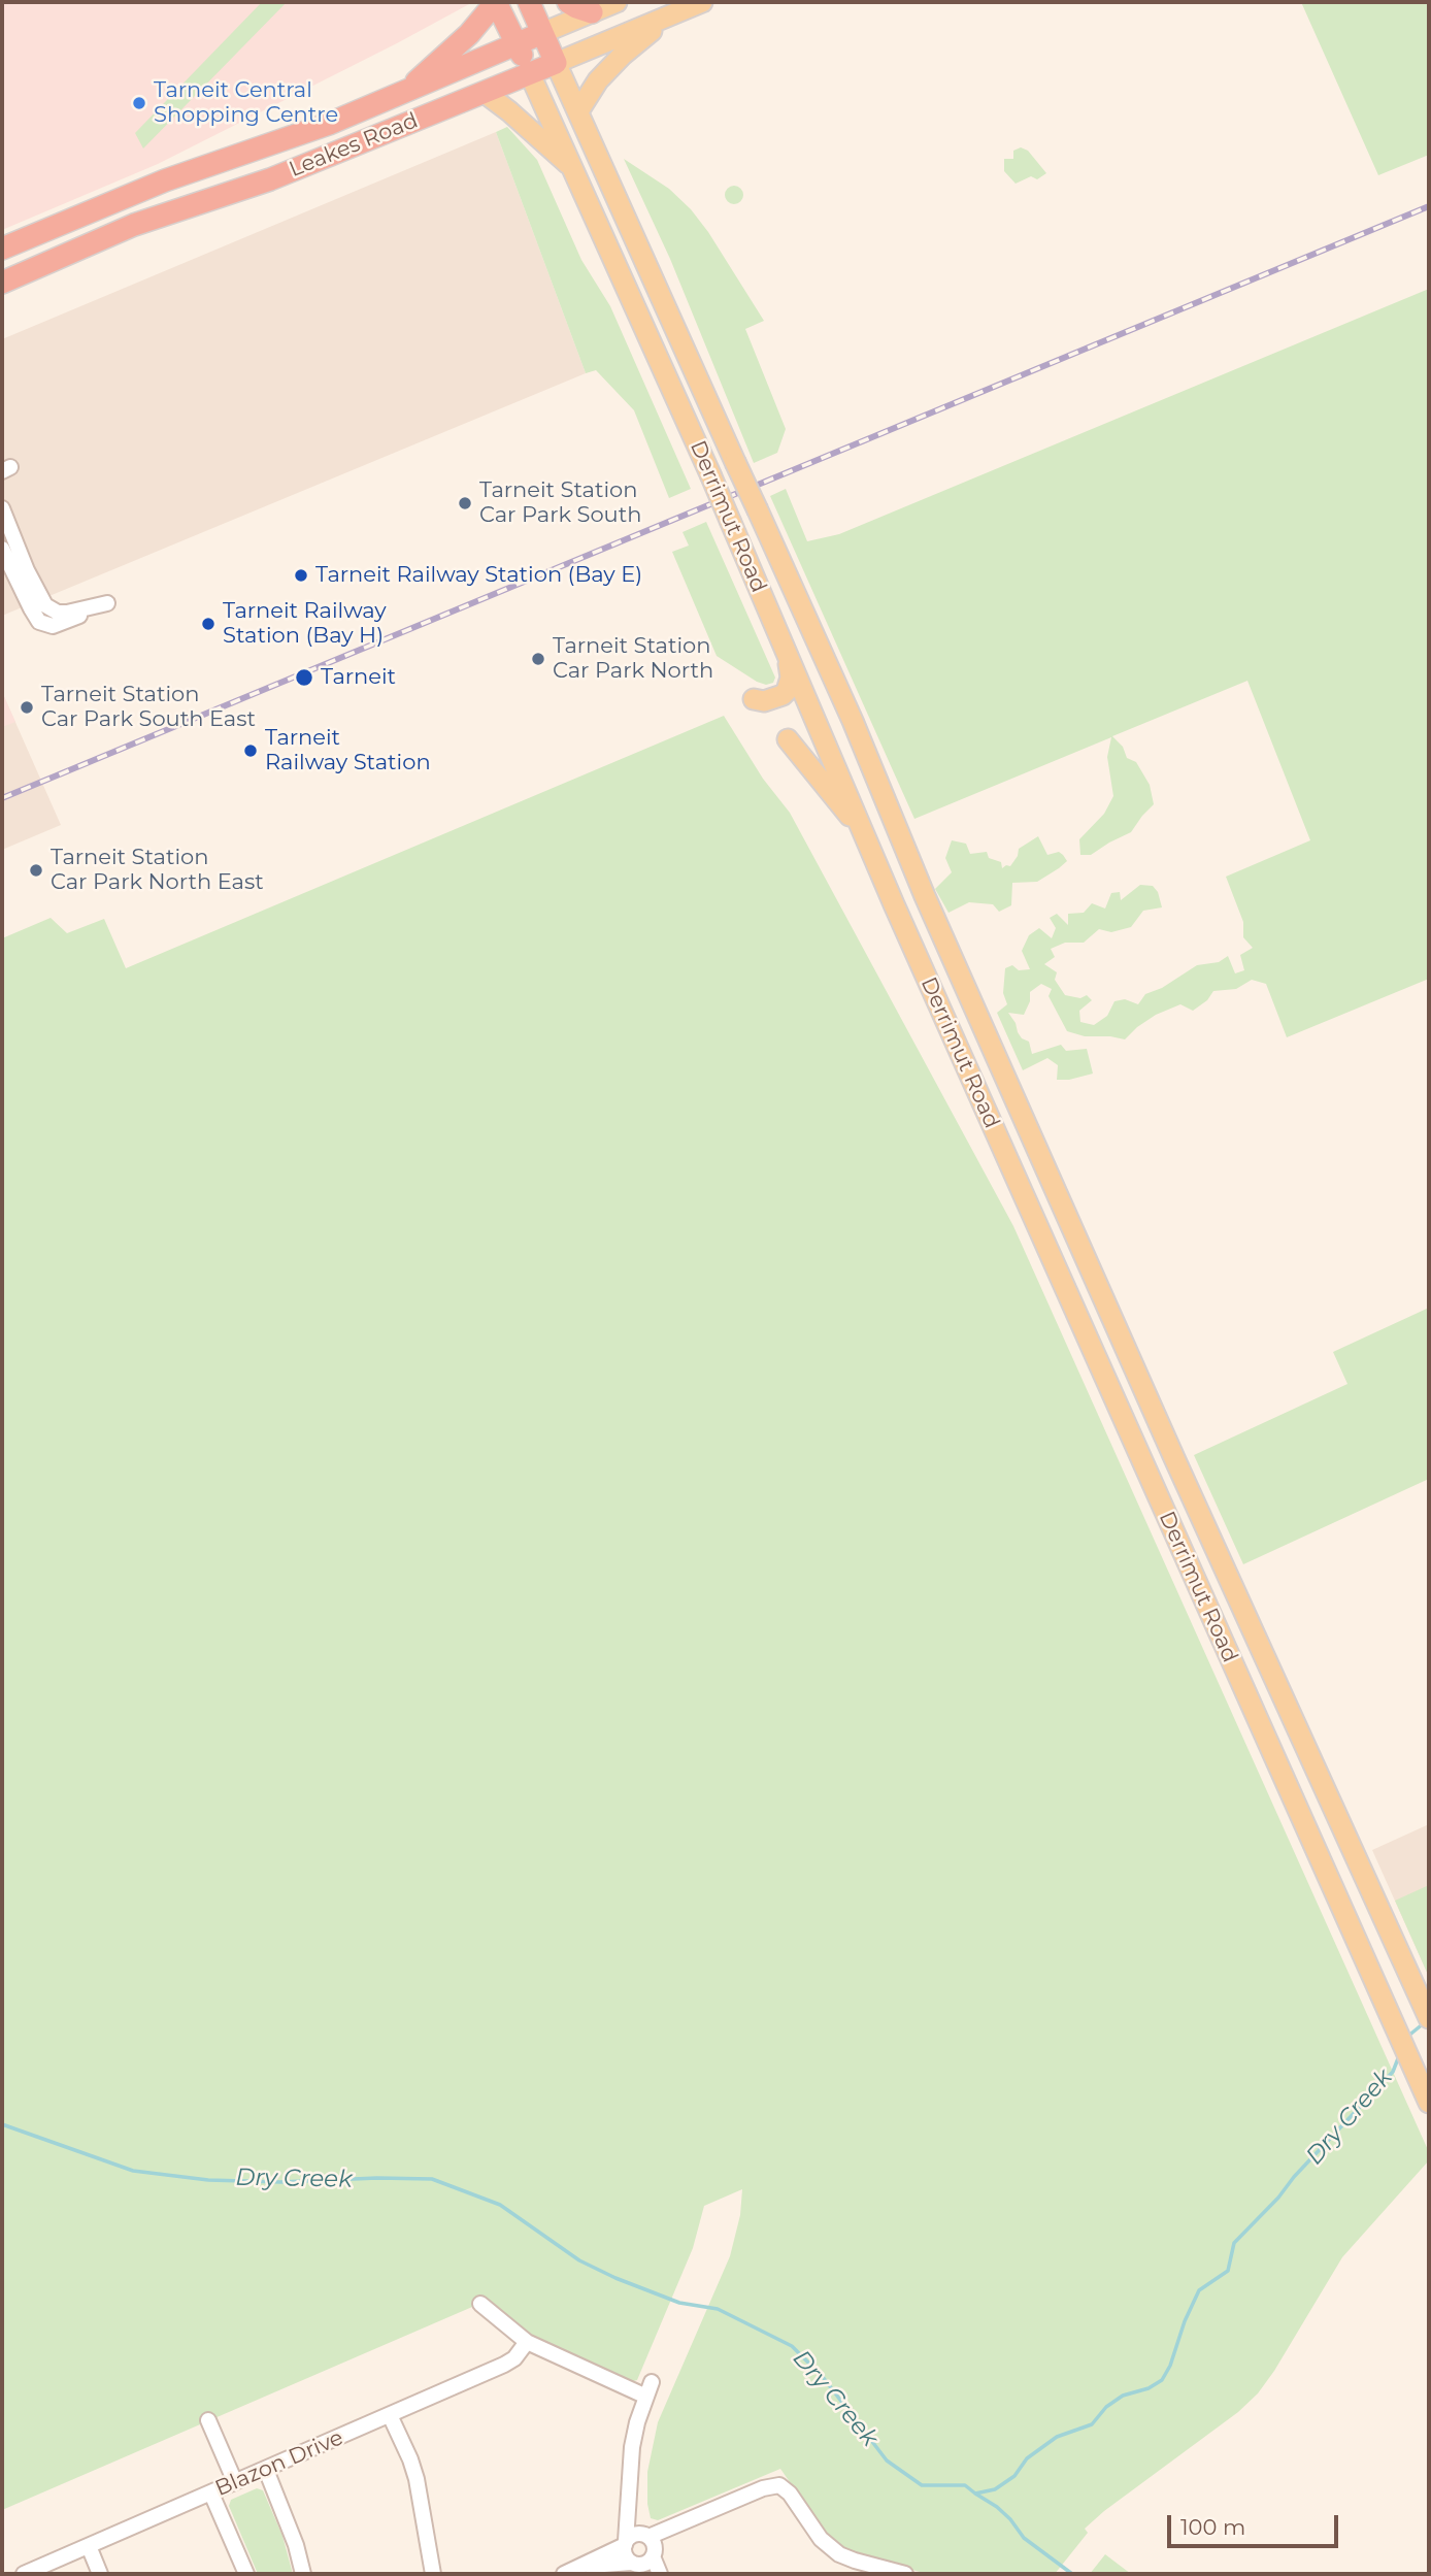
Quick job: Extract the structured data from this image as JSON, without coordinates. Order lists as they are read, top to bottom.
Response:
{
  "streets": {
    "highway": ["Leakes Road", "Derrimut Road"],
    "street": ["Blazon Drive"]
  },
  "crossings": [
    ["Leakes Road", "Derrimut Road"]
  ],
  "water": ["Dry Creek"],
  "places": [
    "Tarneit Central Shopping Centre",
    "Tarneit Station Car Park South",
    "Tarneit Railway Station (Bay E)",
    "Tarneit Railway Station (Bay H)",
    "Tarneit Station Car Park North",
    "Tarneit",
    "Tarneit Station Car Park South East",
    "Tarneit Railway Station",
    "Tarneit Station Car Park North East"
  ],
  "scale_bar": "100 m"
}
